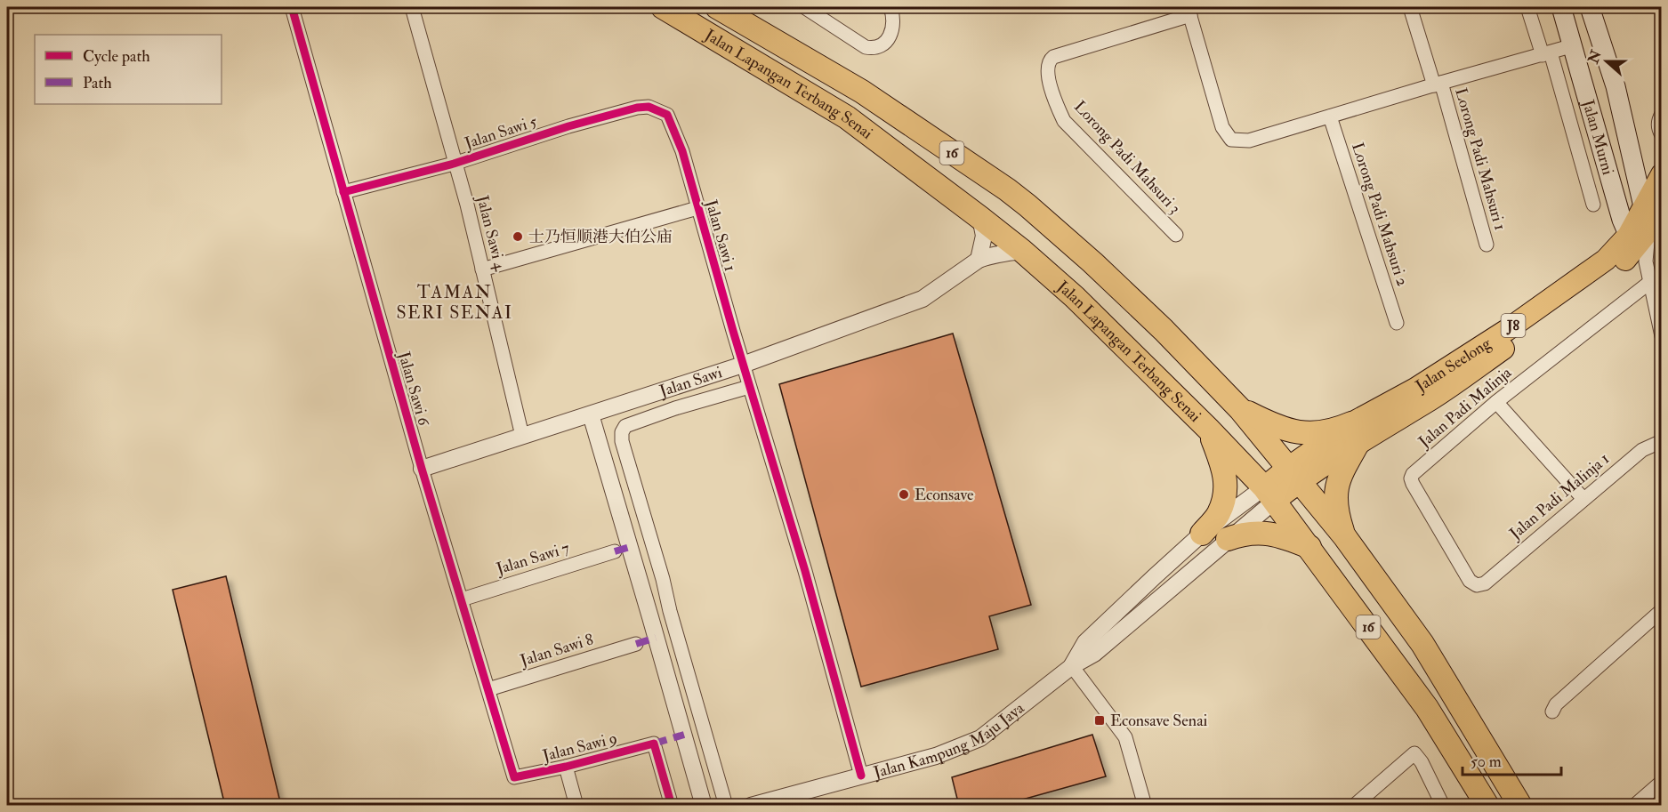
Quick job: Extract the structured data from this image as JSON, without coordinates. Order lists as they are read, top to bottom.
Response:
{
  "streets": {
    "highway": ["Jalan Lapangan Terbang Senai", "16"],
    "main road": ["Jalan Murni", "J8", "Jalan Seelong"],
    "street": [
      "Jalan Sawi 5",
      "Lorong Padi Mahsuri 3",
      "Lorong Padi Mahsuri 1",
      "Lorong Padi Mahsuri 2",
      "Jalan Sawi 4",
      "Jalan Sawi 1",
      "Jalan Sawi",
      "Jalan Sawi 6",
      "Jalan Padi Malinja",
      "Jalan Padi Malinja 1",
      "Jalan Sawi 7",
      "Jalan Sawi 8",
      "Jalan Kampung Maju Jaya",
      "Jalan Sawi 9"
    ]
  },
  "crossings": [
    ["Jalan Lapangan Terbang Senai", "Jalan Seelong"],
    ["Jalan Lapangan Terbang Senai", "Jalan Sawi"],
    ["Jalan Lapangan Terbang Senai", "Jalan Kampung Maju Jaya"],
    ["Jalan Sawi 5", "Jalan Sawi 4"],
    ["Jalan Sawi 5", "Jalan Sawi 1"],
    ["Jalan Sawi 5", "Jalan Sawi 6"],
    ["Jalan Murni", "Jalan Seelong"],
    ["Jalan Sawi 4", "Jalan Sawi"],
    ["Jalan Sawi 1", "Jalan Sawi"],
    ["Jalan Sawi 1", "Jalan Kampung Maju Jaya"],
    ["Jalan Seelong", "Jalan Kampung Maju Jaya"],
    ["Jalan Sawi", "Jalan Sawi 6"],
    ["Jalan Sawi 6", "Jalan Sawi 7"],
    ["Jalan Sawi 6", "Jalan Sawi 8"],
    ["Jalan Sawi 6", "Jalan Sawi 9"],
    ["Jalan Padi Malinja", "Jalan Padi Malinja 1"]
  ],
  "districts": ["TAMAN SERI SENAI"],
  "places": {
    "other": ["士乃恒顺港大伯公庙", "Econsave"],
    "transit": ["Econsave Senai"]
  },
  "legend": ["Cycle path", "Path"],
  "scale_bar": "50 m",
  "north": "left"
}
